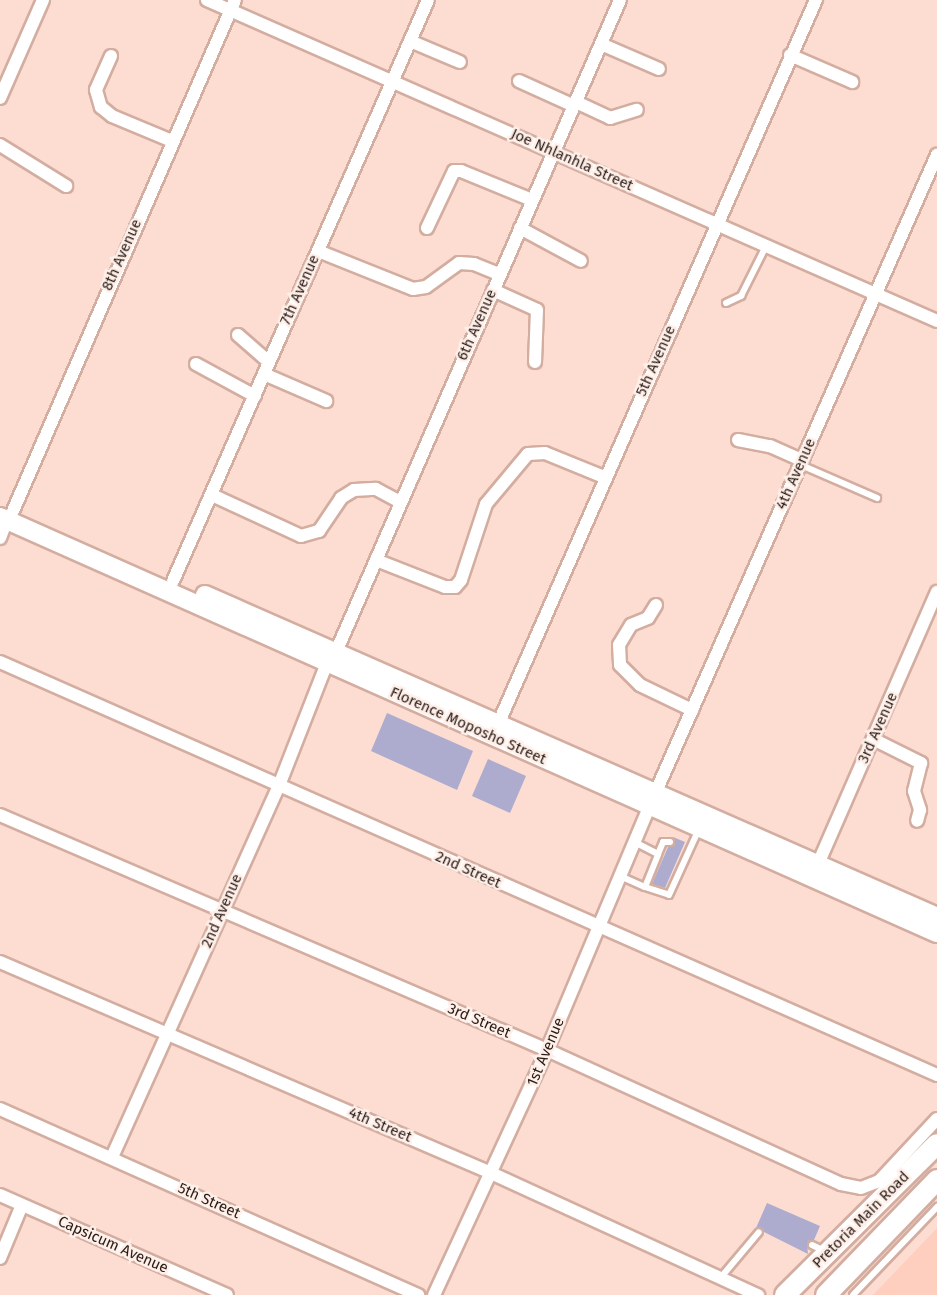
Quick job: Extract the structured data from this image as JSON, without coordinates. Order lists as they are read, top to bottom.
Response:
{
  "streets": {
    "main road": ["Pretoria Main Road"],
    "street": [
      "Joe Nhlanhla Street",
      "8th Avenue",
      "7th Avenue",
      "6th Avenue",
      "5th Avenue",
      "4th Avenue",
      "Florence Moposho Street",
      "3rd Avenue",
      "2nd Street",
      "2nd Avenue",
      "3rd Street",
      "1st Avenue",
      "4th Street",
      "5th Street",
      "Capsicum Avenue"
    ]
  },
  "crossings": [
    ["Joe Nhlanhla Street", "8th Avenue"],
    ["Joe Nhlanhla Street", "7th Avenue"],
    ["Joe Nhlanhla Street", "6th Avenue"],
    ["Joe Nhlanhla Street", "5th Avenue"],
    ["Joe Nhlanhla Street", "4th Avenue"],
    ["8th Avenue", "Florence Moposho Street"],
    ["7th Avenue", "Florence Moposho Street"],
    ["6th Avenue", "Florence Moposho Street"],
    ["6th Avenue", "2nd Avenue"],
    ["5th Avenue", "Florence Moposho Street"],
    ["4th Avenue", "Florence Moposho Street"],
    ["4th Avenue", "1st Avenue"],
    ["Florence Moposho Street", "3rd Avenue"],
    ["Florence Moposho Street", "2nd Avenue"],
    ["Florence Moposho Street", "1st Avenue"],
    ["2nd Street", "2nd Avenue"],
    ["2nd Street", "1st Avenue"],
    ["2nd Avenue", "3rd Street"],
    ["2nd Avenue", "4th Street"],
    ["2nd Avenue", "5th Street"],
    ["3rd Street", "1st Avenue"],
    ["1st Avenue", "4th Street"]
  ]
}
